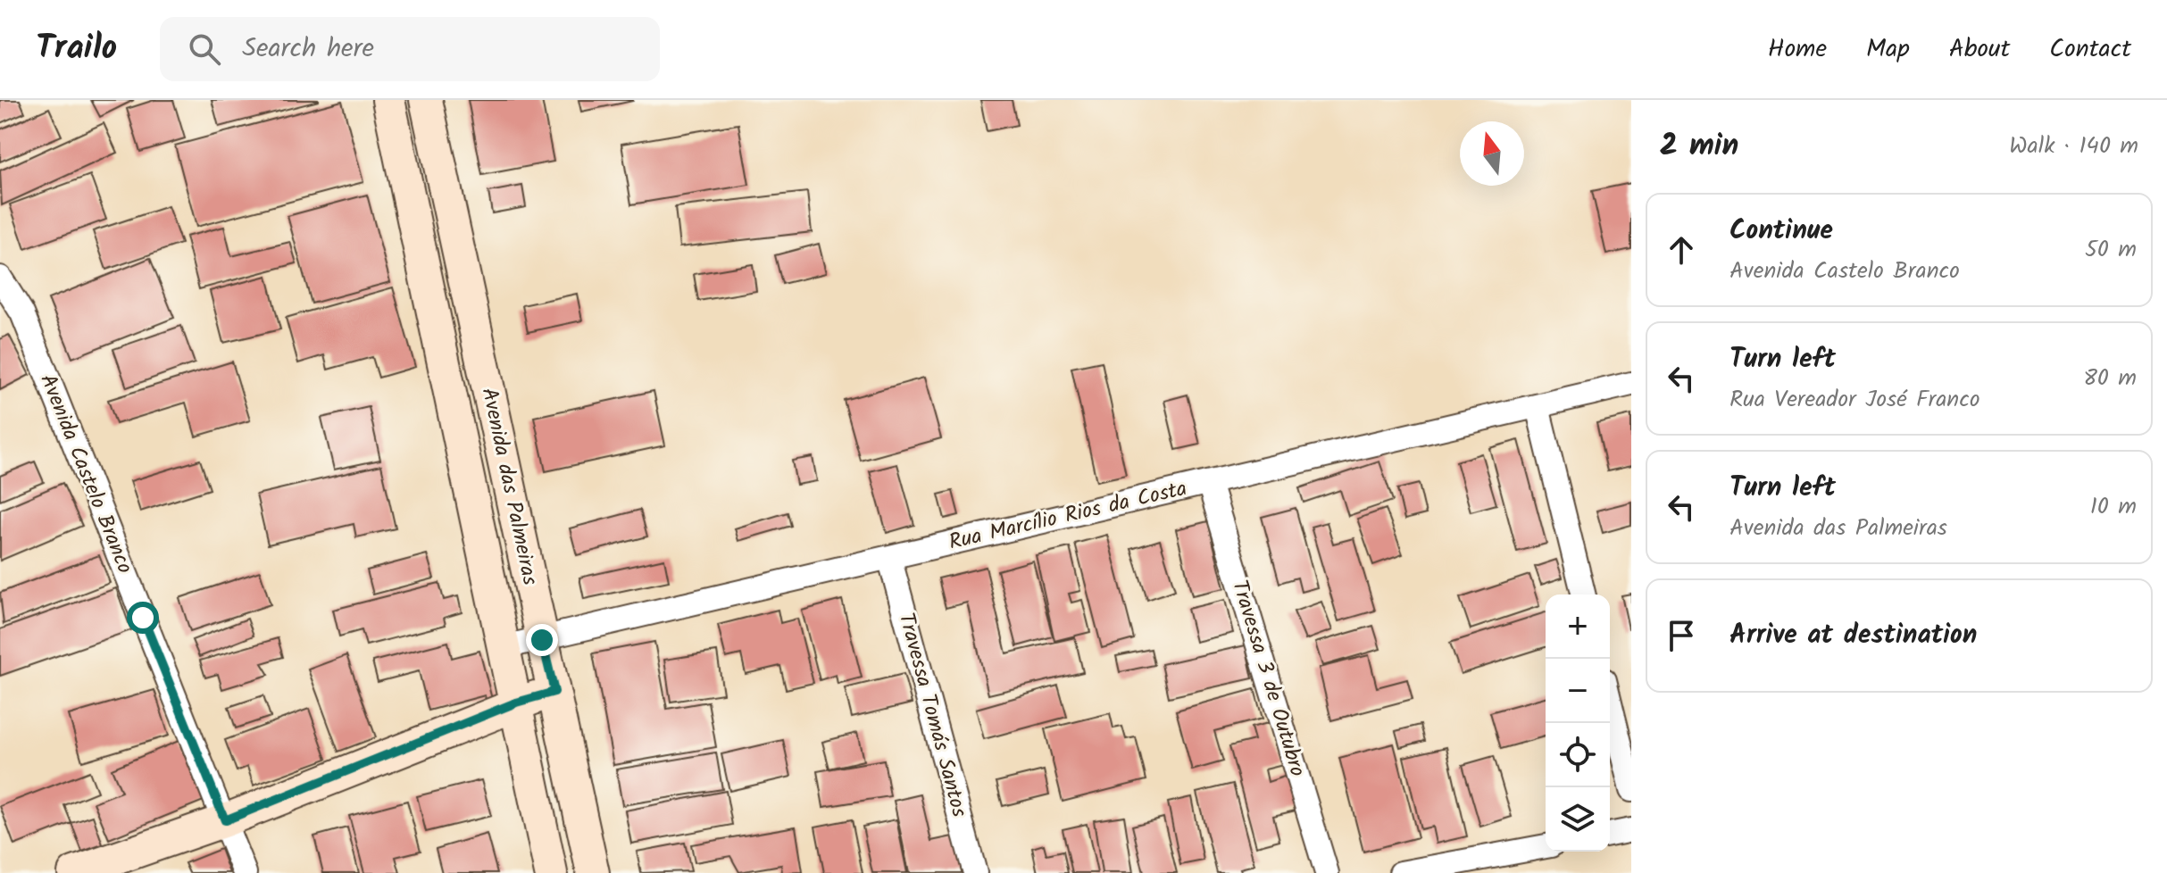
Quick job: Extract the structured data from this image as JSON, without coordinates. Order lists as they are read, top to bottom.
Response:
{
  "streets": {
    "main road": ["Avenida das Palmeiras"],
    "street": [
      "Avenida Castelo Branco",
      "Rua Marcílio Rios da Costa",
      "Travessa 3 de Outubro",
      "Travessa Tomás Santos"
    ]
  },
  "crossings": [
    ["Avenida das Palmeiras", "Rua Marcílio Rios da Costa"],
    ["Rua Marcílio Rios da Costa", "Travessa 3 de Outubro"],
    ["Rua Marcílio Rios da Costa", "Travessa Tomás Santos"]
  ],
  "north": "top",
  "page": {
    "header": "Trailo",
    "search": "Search here",
    "nav": [
      "Home",
      "Map",
      "About",
      "Contact"
    ],
    "heading": ["2 min", "Walk · 140 m"],
    "list": [
      ["Continue", "Avenida Castelo Branco", "50 m"],
      ["Turn left", "Rua Vereador José Franco", "80 m"],
      ["Turn left", "Avenida das Palmeiras", "10 m"],
      "Arrive at destination"
    ],
    "map_buttons": ["+", "−"]
  }
}
